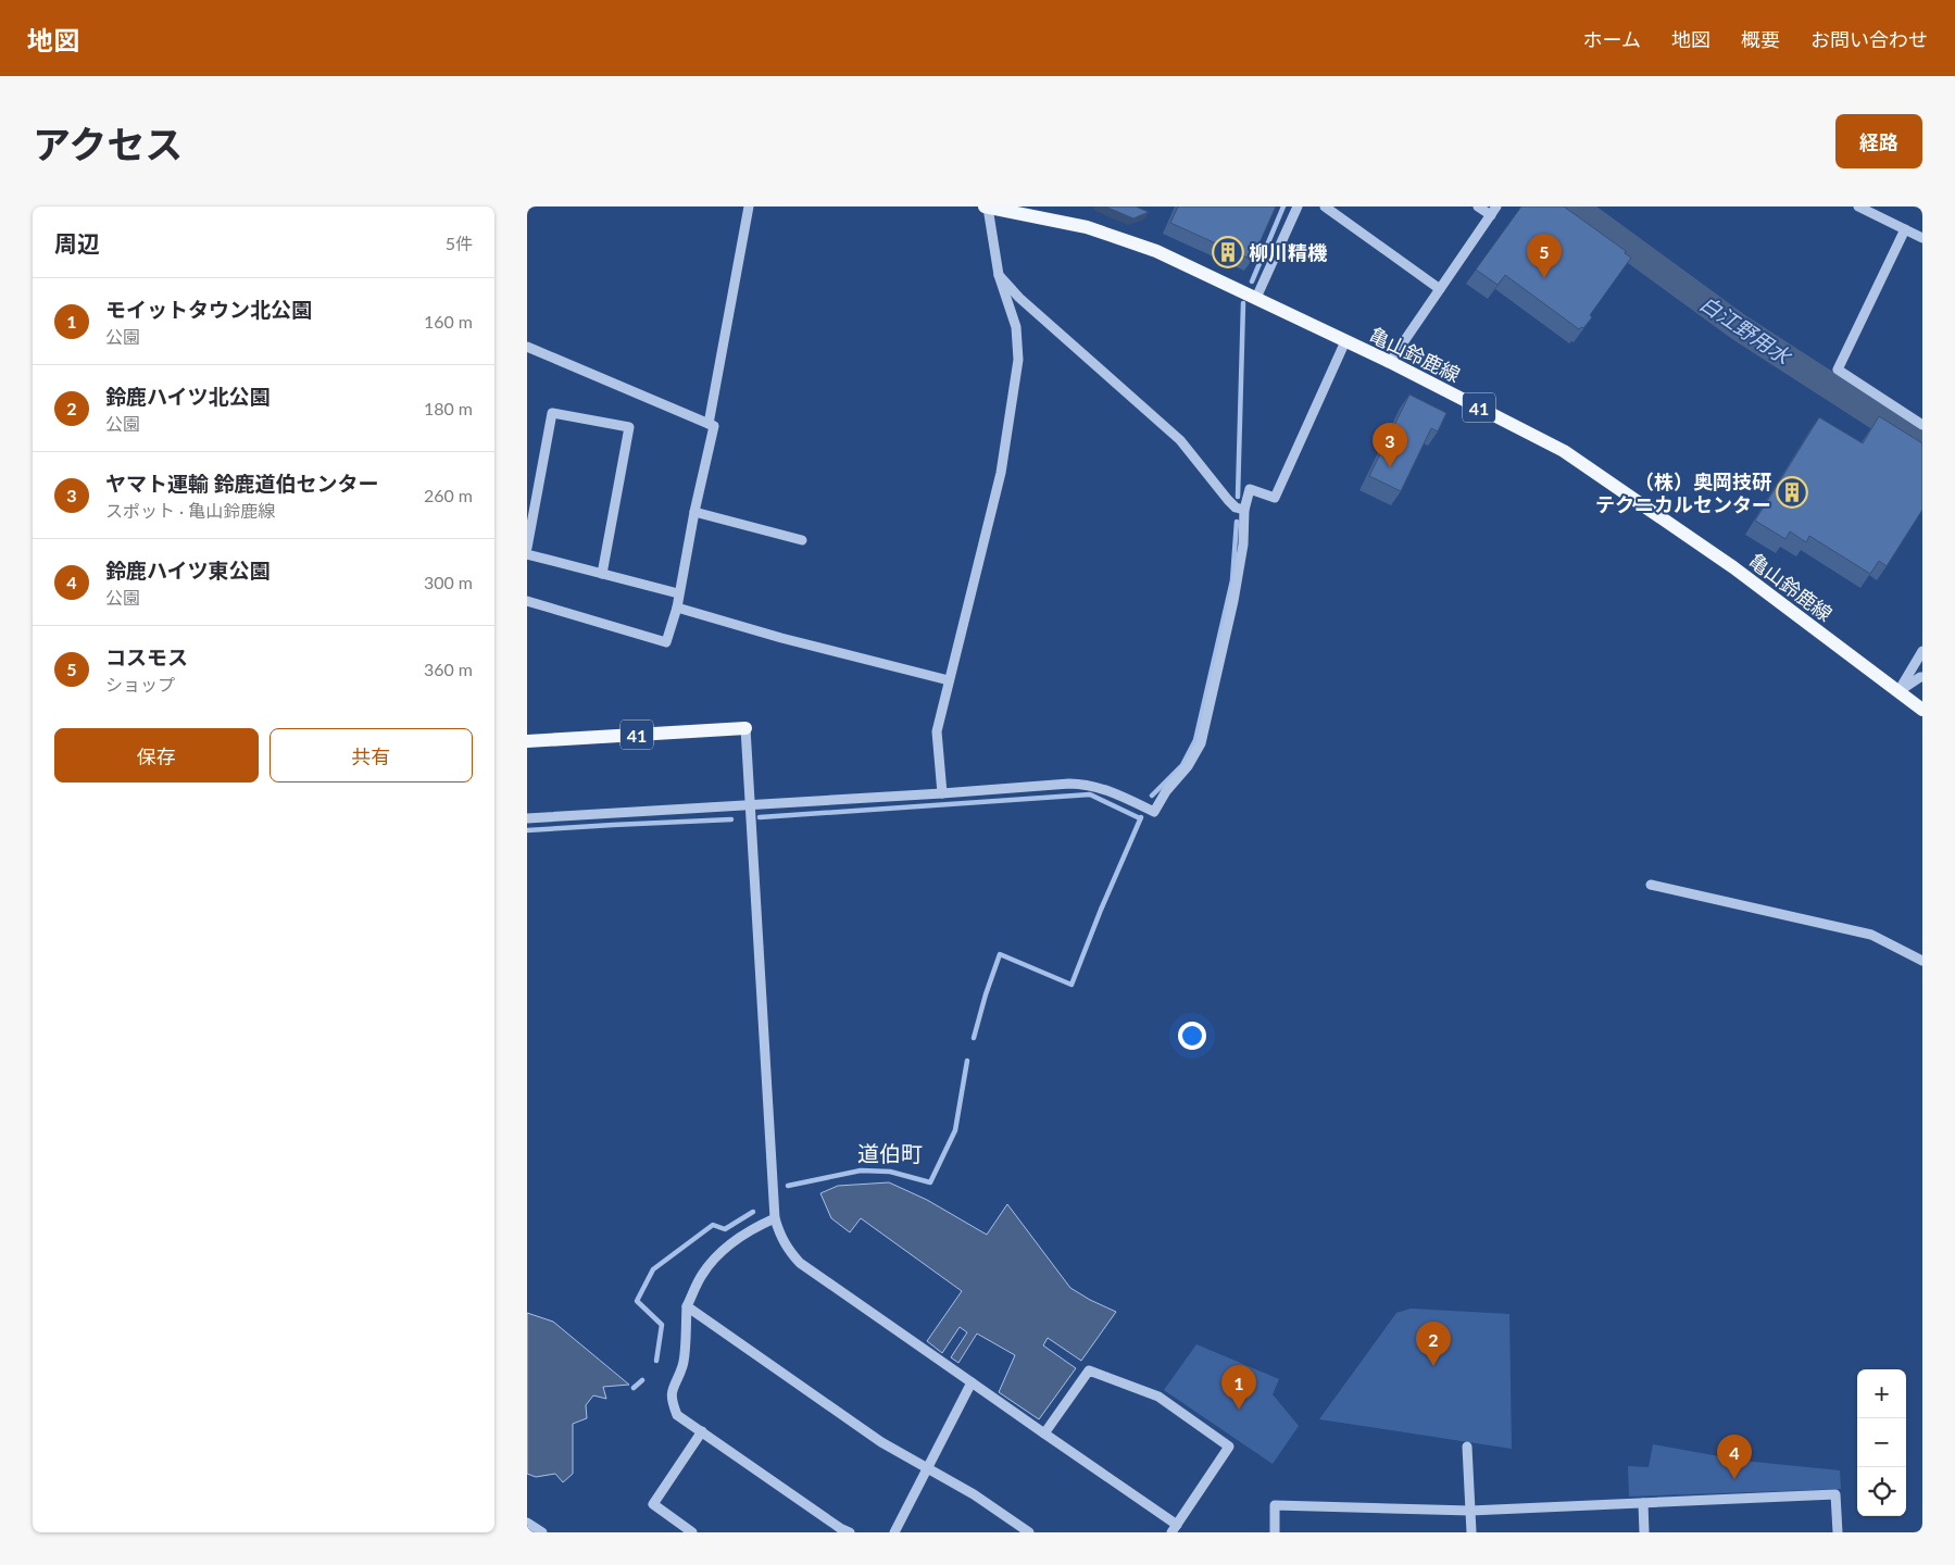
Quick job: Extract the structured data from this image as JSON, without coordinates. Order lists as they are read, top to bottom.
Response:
{
  "streets": {
    "main road": ["亀山鈴鹿線", "41"]
  },
  "districts": ["道伯町"],
  "water": ["白江野用水"],
  "places": {
    "building": ["柳川精機", "（株）奥岡技研 テクニカルセンター"]
  },
  "page": {
    "header": "地図",
    "nav": [
      "ホーム",
      "地図",
      "概要",
      "お問い合わせ"
    ],
    "title": "アクセス",
    "buttons": [
      "経路",
      ["保存", "共有"]
    ],
    "heading": ["周辺", "5件"],
    "pins": [
      "5",
      "3",
      "2",
      "1",
      "4"
    ],
    "list": [
      {
        "mark": "1",
        "name": "モイットタウン北公園",
        "note": "公園",
        "value": "160 m"
      },
      {
        "mark": "2",
        "name": "鈴鹿ハイツ北公園",
        "note": "公園",
        "value": "180 m"
      },
      {
        "mark": "3",
        "name": "ヤマト運輸 鈴鹿道伯センター",
        "note": "スポット · 亀山鈴鹿線",
        "value": "260 m"
      },
      {
        "mark": "4",
        "name": "鈴鹿ハイツ東公園",
        "note": "公園",
        "value": "300 m"
      },
      {
        "mark": "5",
        "name": "コスモス",
        "note": "ショップ",
        "value": "360 m"
      }
    ],
    "map_buttons": ["+", "−"]
  }
}
